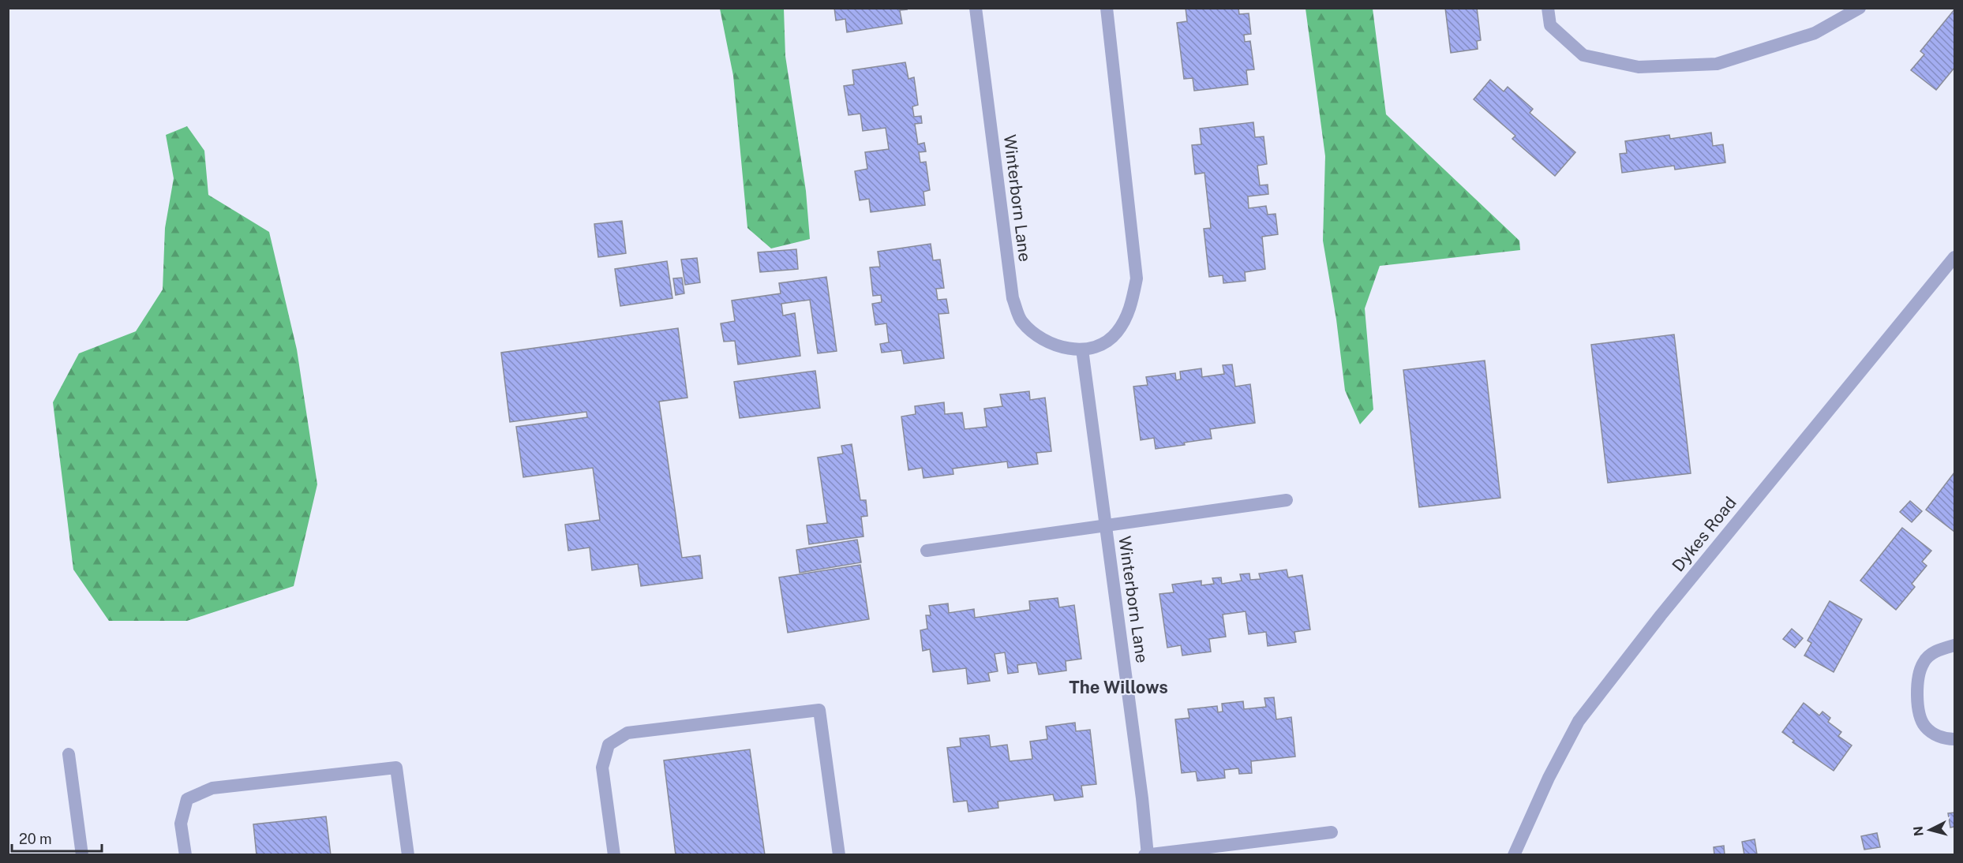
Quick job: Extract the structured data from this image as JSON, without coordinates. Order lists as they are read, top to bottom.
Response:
{
  "streets": {
    "street": ["Winterborn Lane", "Dykes Road"]
  },
  "districts": ["The Willows"],
  "scale_bar": "20 m",
  "north": "left"
}
